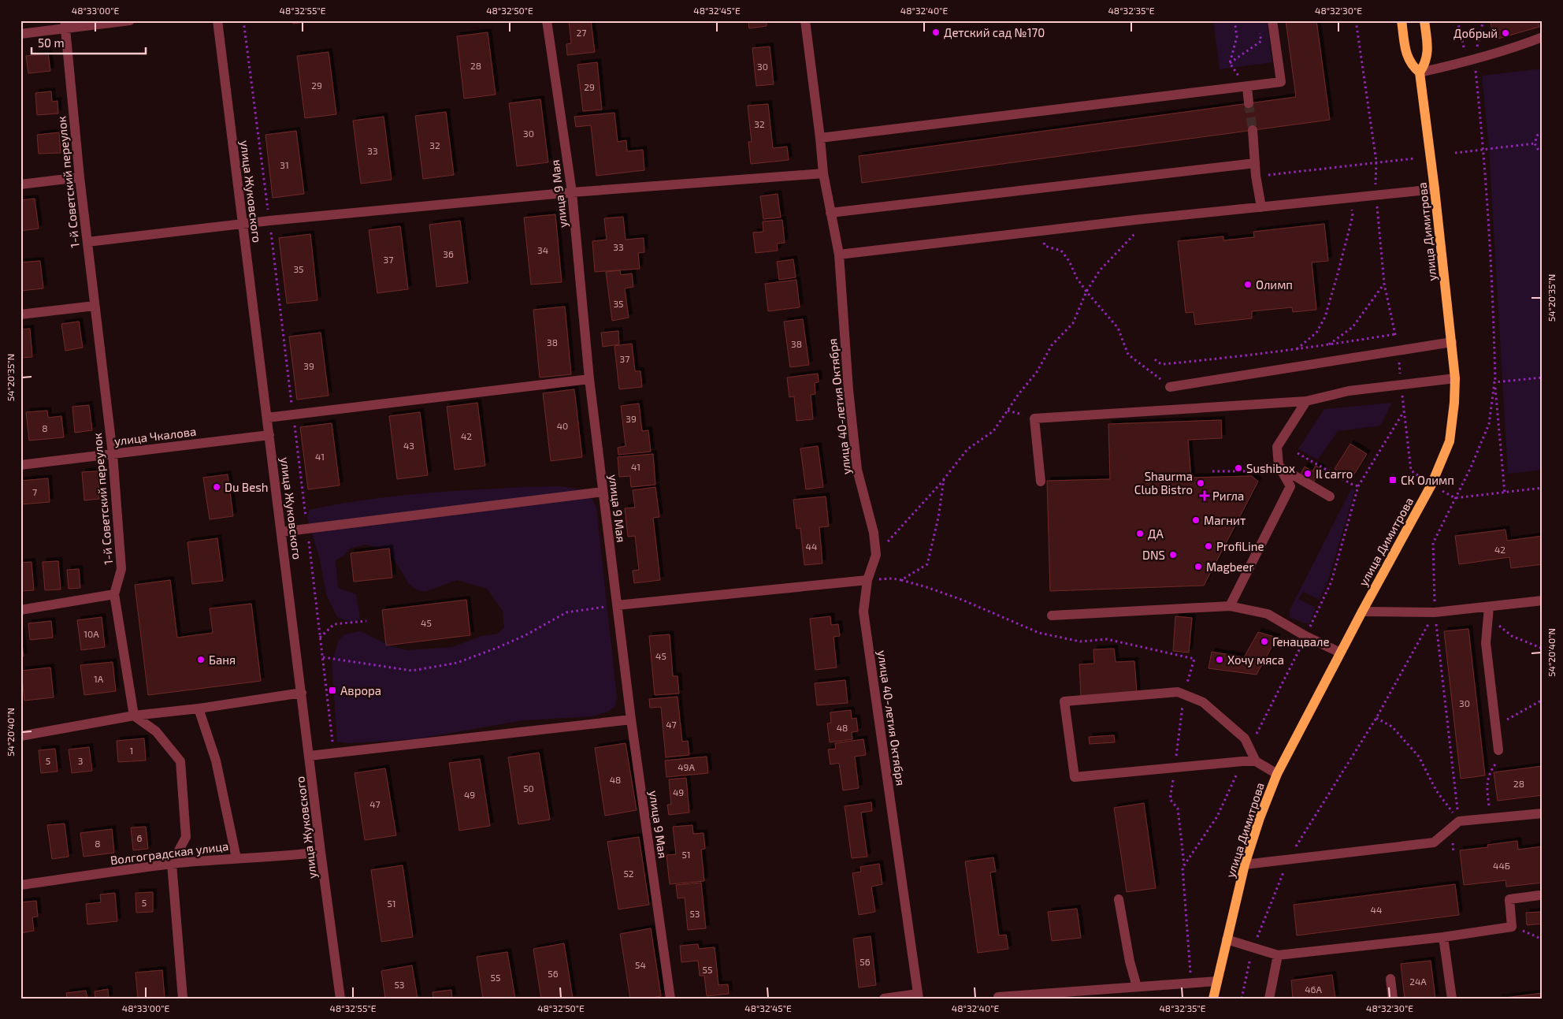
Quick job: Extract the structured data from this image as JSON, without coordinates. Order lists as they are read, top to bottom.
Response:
{
  "streets": {
    "main road": ["улица Димитрова"],
    "street": [
      "1-й Советский переулок",
      "улица Жуковского",
      "улица 9 Мая",
      "улица 40-летия Октября",
      "улица Чкалова",
      "Волгоградская улица"
    ]
  },
  "crossings": [
    ["1-й Советский переулок", "улица Чкалова"],
    ["улица Жуковского", "улица Чкалова"],
    ["улица Жуковского", "Волгоградская улица"]
  ],
  "places": {
    "other": [
      "Детский сад №170",
      "Добрый",
      "Олимп",
      "Sushibox",
      "Il carro",
      "Shaurma Club Bistro",
      "Du Besh",
      "Магнит",
      "ДА",
      "ProfiLine",
      "DNS",
      "Magbeer",
      "Генацвале",
      "Баня",
      "Хочу мяса"
    ],
    "transit": ["СК Олимп", "Аврора"],
    "health": ["Ригла"]
  },
  "house_numbers": [
    "27",
    "28",
    "30",
    "29",
    "29",
    "32",
    "30",
    "32",
    "33",
    "31",
    "33",
    "34",
    "36",
    "37",
    "35",
    "35",
    "38",
    "38",
    "37",
    "39",
    "39",
    "40",
    "8",
    "42",
    "43",
    "41",
    "41",
    "7",
    "44",
    "42",
    "45",
    "10А",
    "45",
    "1А",
    "30",
    "47",
    "48",
    "1",
    "5",
    "3",
    "49А",
    "48",
    "28",
    "50",
    "49",
    "49",
    "47",
    "6",
    "8",
    "51",
    "44Б",
    "52",
    "5",
    "51",
    "44",
    "53",
    "56",
    "54",
    "55",
    "56",
    "55",
    "24А",
    "53",
    "46А"
  ],
  "scale_bar": "50 m",
  "coordinates": [
    "48°33'00\"E",
    "48°32'55\"E",
    "48°32'50\"E",
    "48°32'45\"E",
    "48°32'40\"E",
    "48°32'35\"E",
    "48°32'30\"E",
    "54°20'35\"N",
    "54°20'40\"N"
  ]
}
